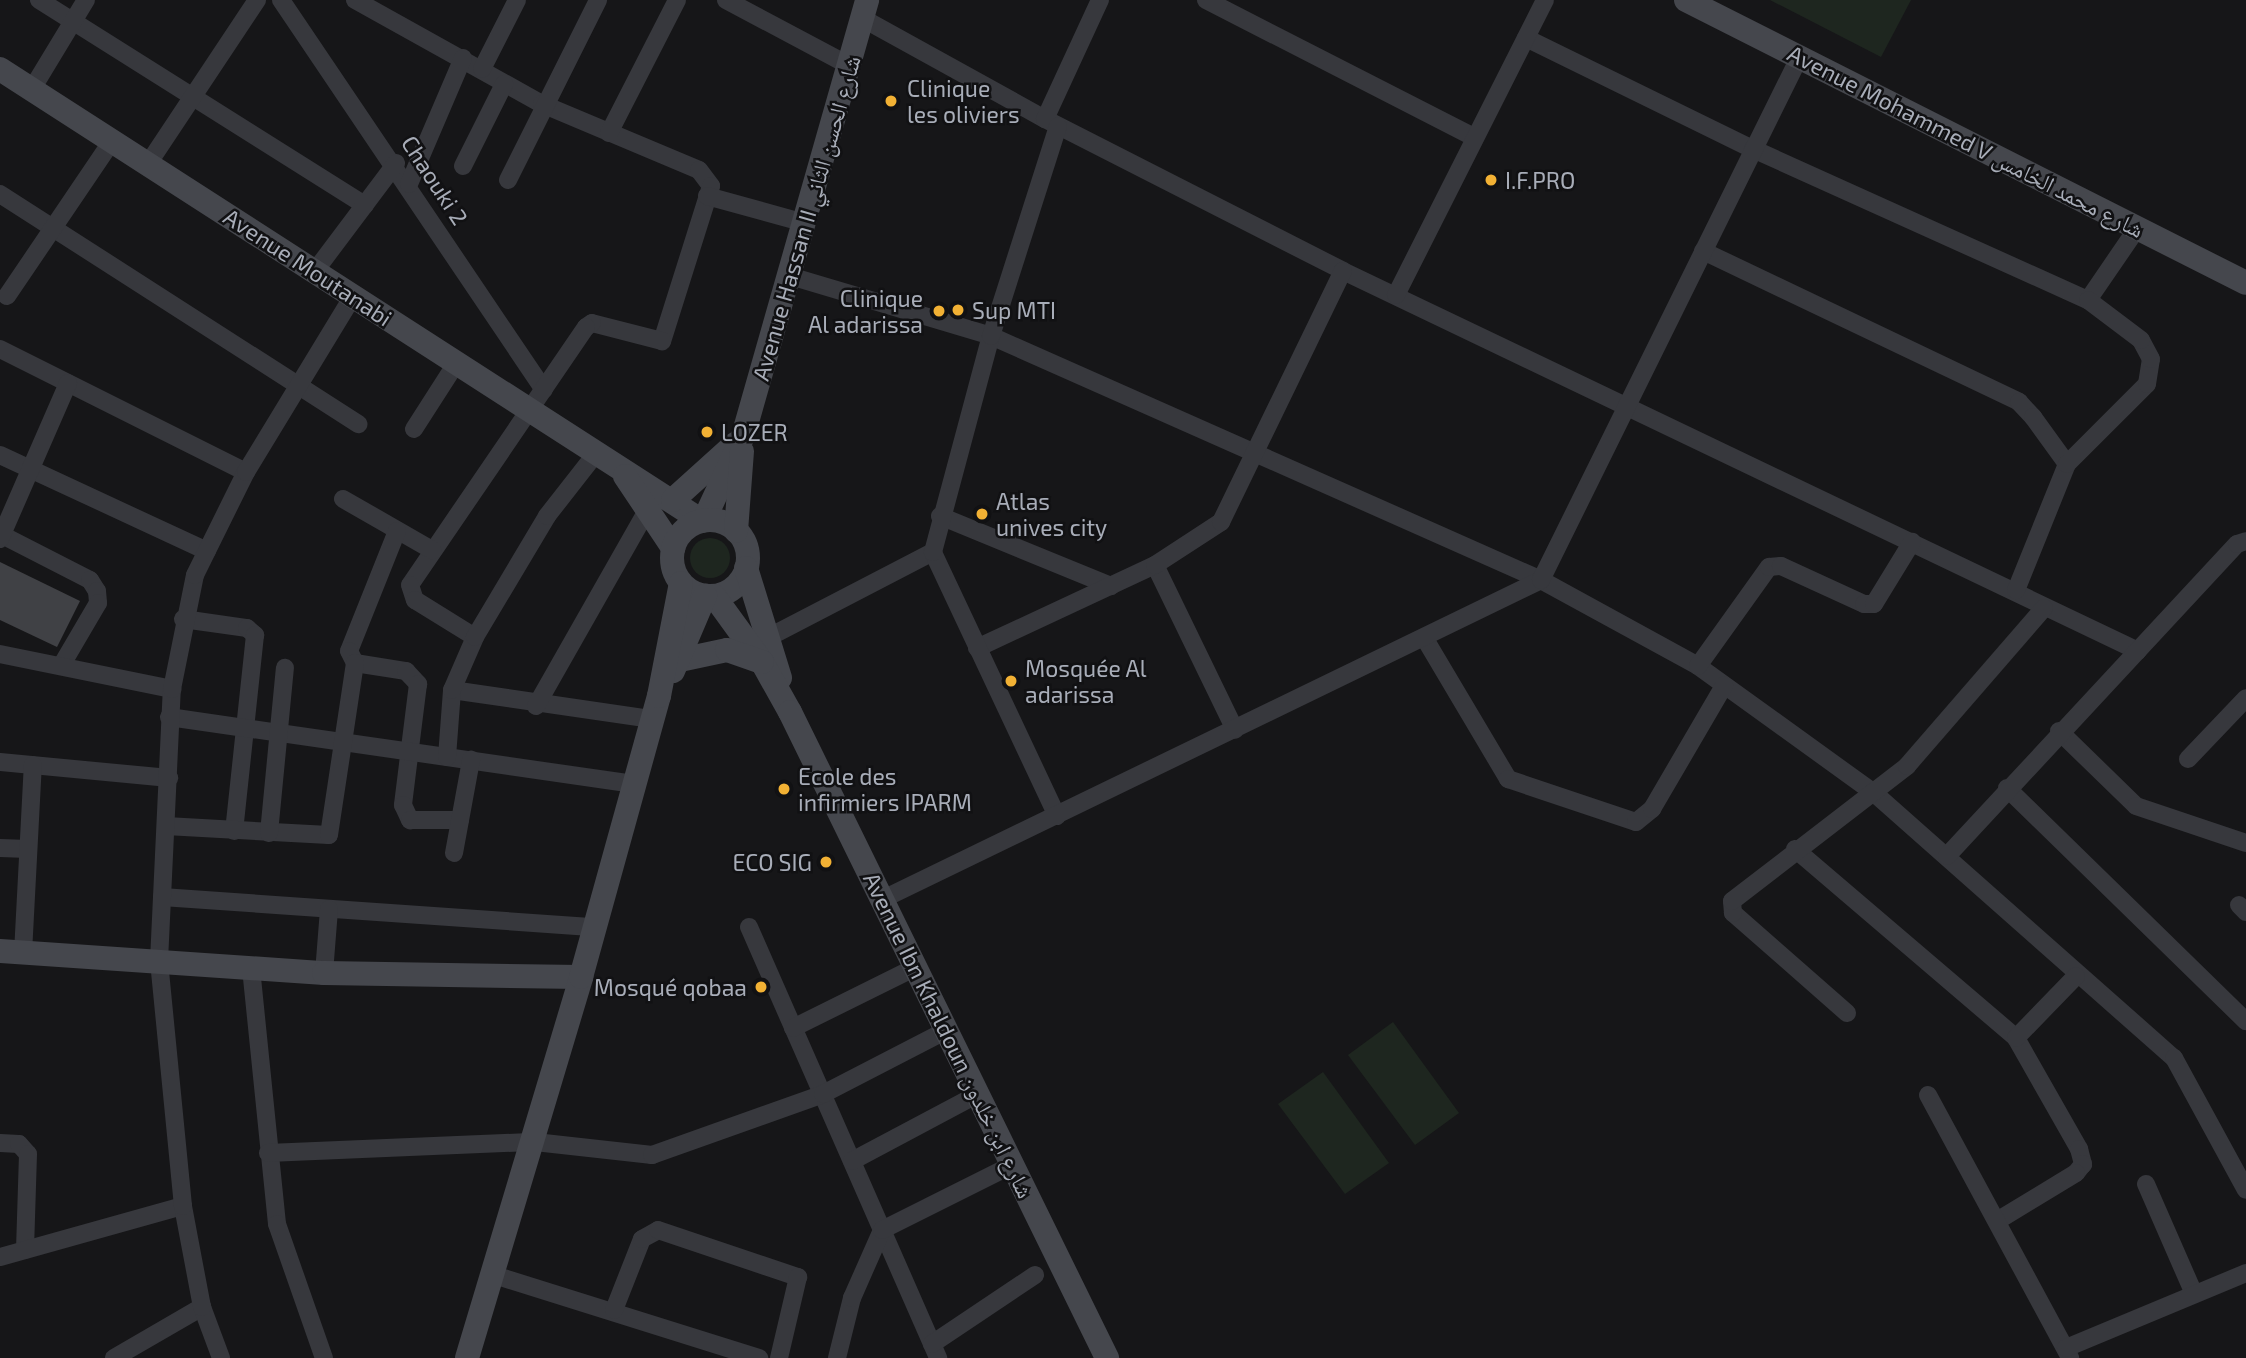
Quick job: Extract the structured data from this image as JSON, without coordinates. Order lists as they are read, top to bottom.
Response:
{
  "streets": {
    "street": [
      "Avenue Mohammed V شارع محمد الخامس",
      "Chaouki 2",
      "Avenue Hassan II شارع الحسن الثاني",
      "Avenue Moutanabi",
      "Avenue Ibn Khaldoun شارع ابن خلدون"
    ]
  },
  "crossings": [
    ["Chaouki 2", "Avenue Moutanabi"]
  ],
  "places": [
    "Clinique les oliviers",
    "I.F.PRO",
    "Sup MTI",
    "Clinique Al adarissa",
    "LOZER",
    "Atlas unives city",
    "Mosquée Al adarissa",
    "Ecole des infirmiers IPARM",
    "ECO SIG",
    "Mosqué qobaa"
  ]
}
